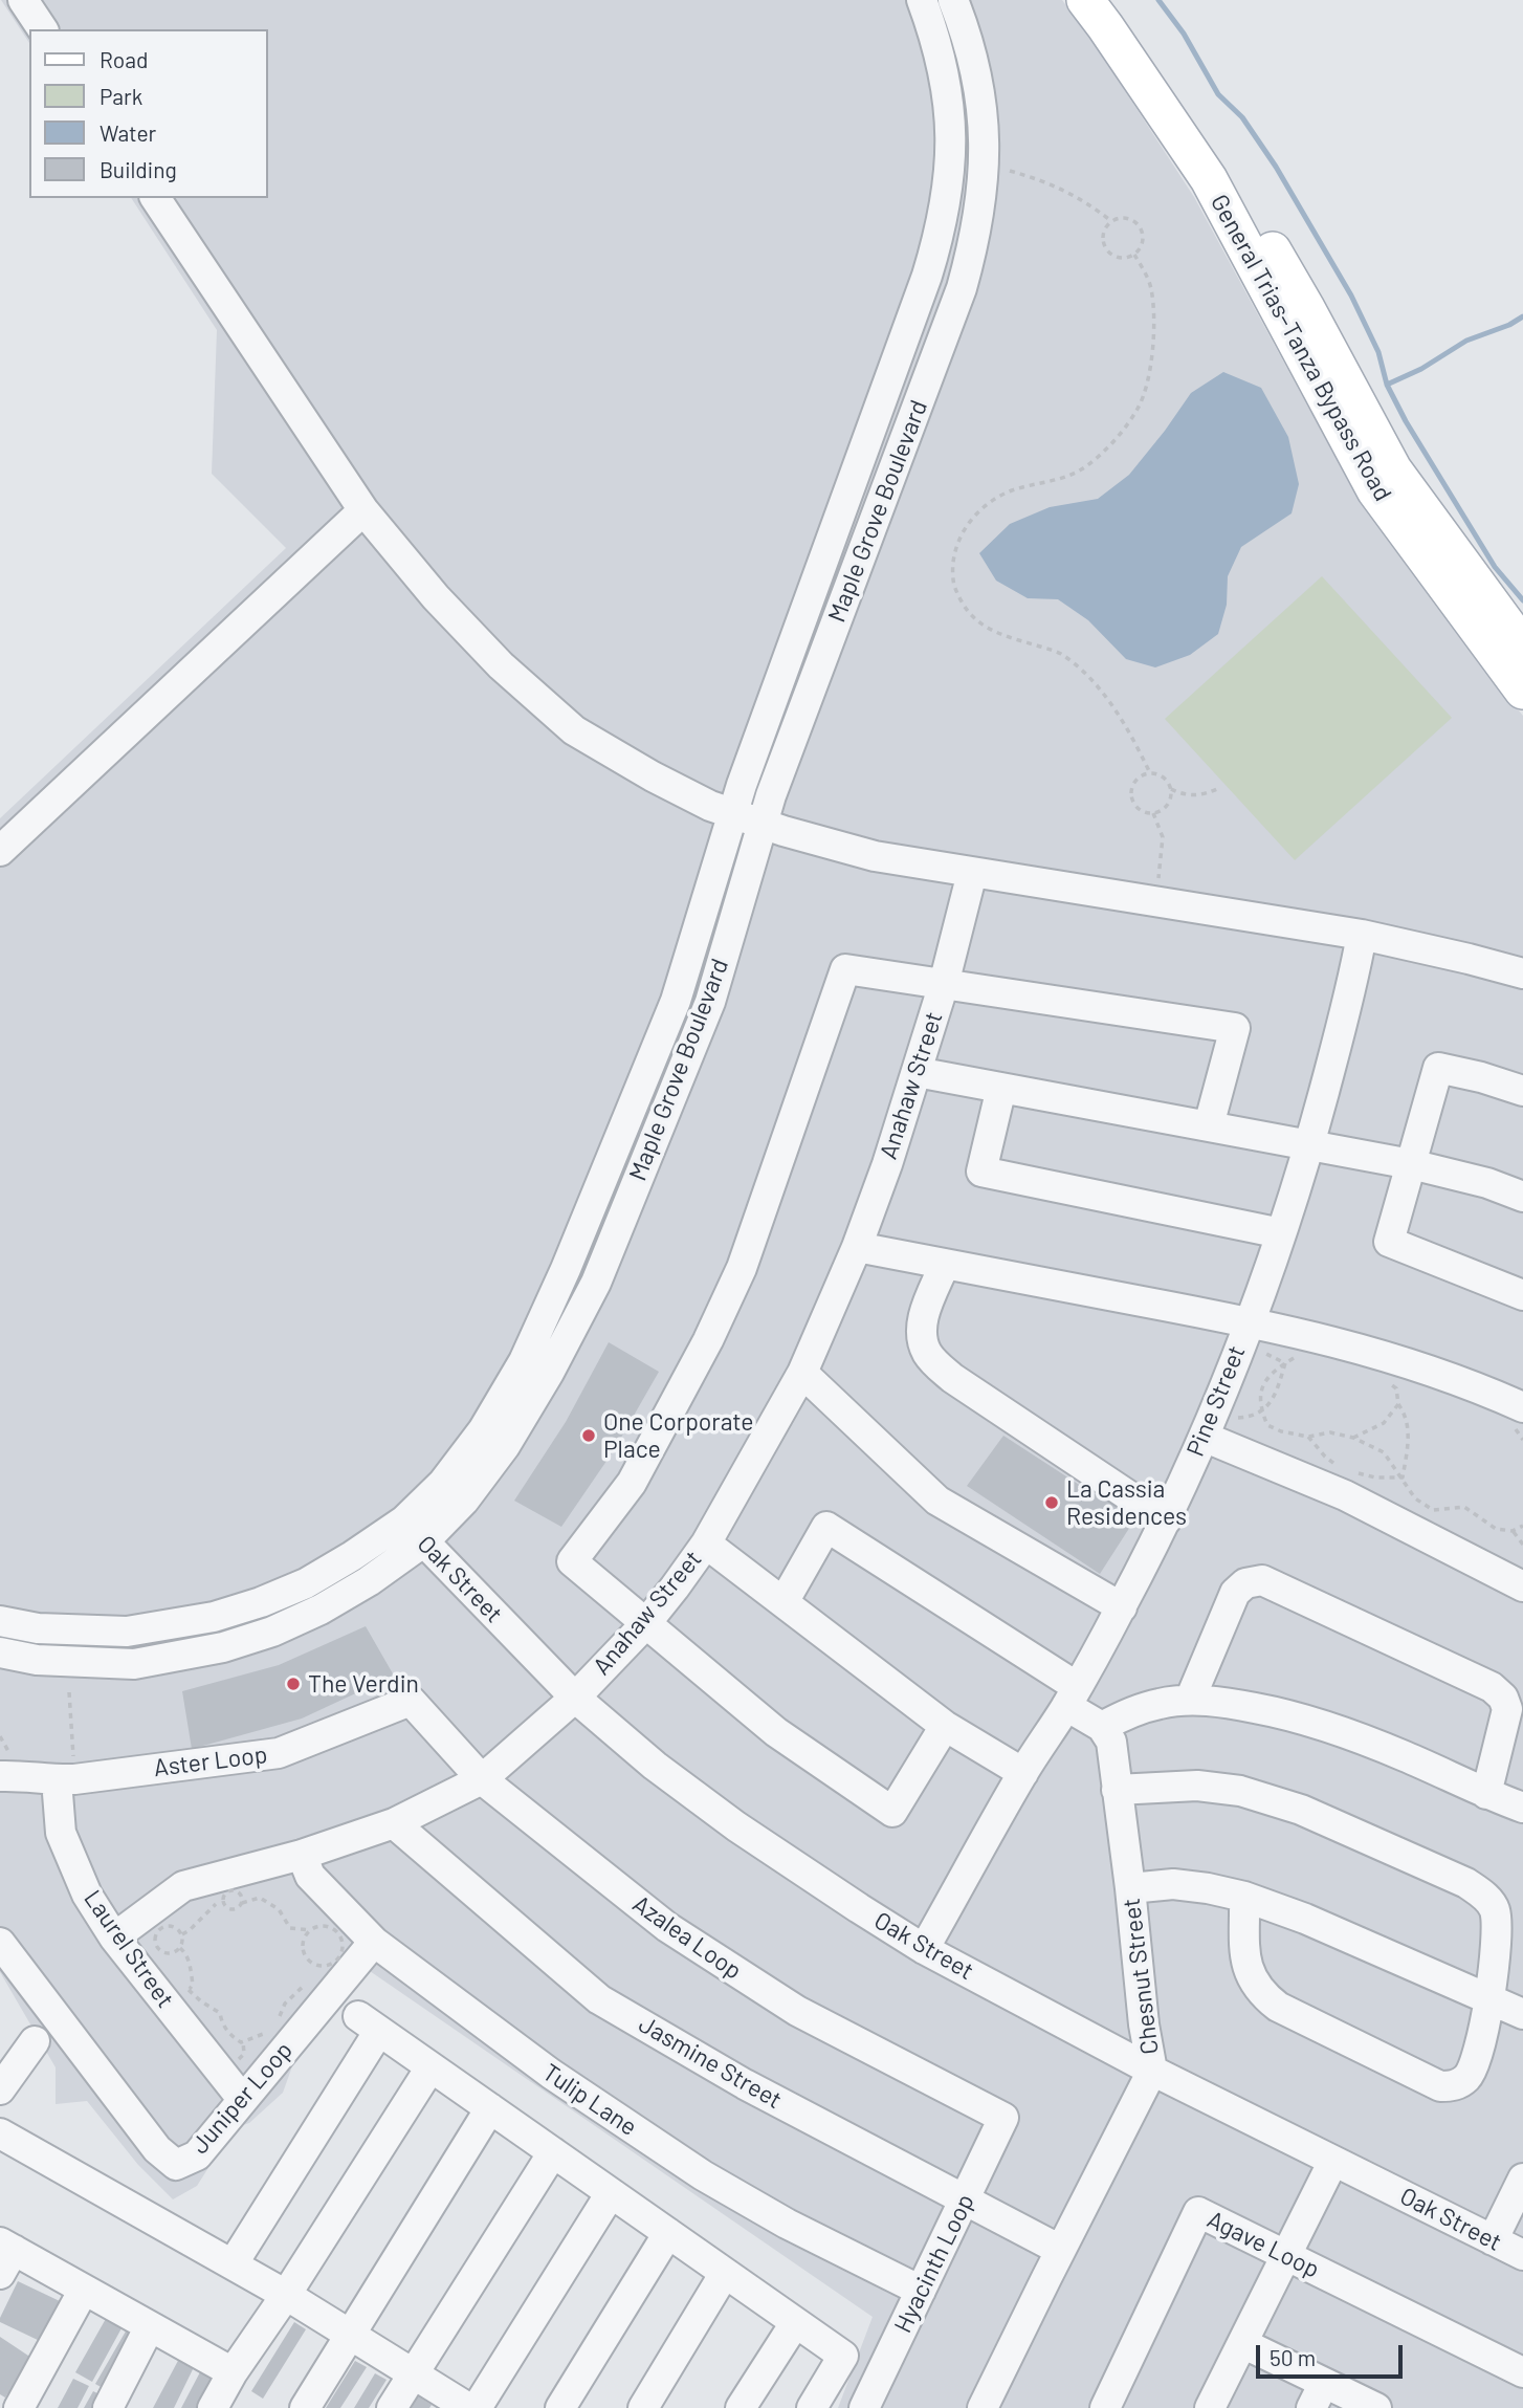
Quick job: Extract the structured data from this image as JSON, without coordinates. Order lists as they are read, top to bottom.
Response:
{
  "streets": {
    "main road": ["General Trias–Tanza Bypass Road"],
    "street": [
      "Maple Grove Boulevard",
      "Anahaw Street",
      "Pine Street",
      "Oak Street",
      "Aster Loop",
      "Azalea Loop",
      "Laurel Street",
      "Chesnut Street",
      "Jasmine Street",
      "Juniper Loop",
      "Tulip Lane",
      "Agave Loop",
      "Hyacinth Loop"
    ]
  },
  "crossings": [
    ["Maple Grove Boulevard", "Oak Street"],
    ["Anahaw Street", "Oak Street"],
    ["Anahaw Street", "Azalea Loop"],
    ["Anahaw Street", "Laurel Street"],
    ["Anahaw Street", "Jasmine Street"],
    ["Anahaw Street", "Tulip Lane"],
    ["Pine Street", "Oak Street"],
    ["Oak Street", "Chesnut Street"],
    ["Aster Loop", "Azalea Loop"],
    ["Aster Loop", "Laurel Street"],
    ["Azalea Loop", "Hyacinth Loop"],
    ["Laurel Street", "Juniper Loop"],
    ["Chesnut Street", "Jasmine Street"],
    ["Jasmine Street", "Hyacinth Loop"],
    ["Juniper Loop", "Tulip Lane"],
    ["Tulip Lane", "Hyacinth Loop"]
  ],
  "places": ["One Corporate Place", "La Cassia Residences", "The Verdin"],
  "legend": [
    "Road",
    "Park",
    "Water",
    "Building"
  ],
  "scale_bar": "50 m"
}
